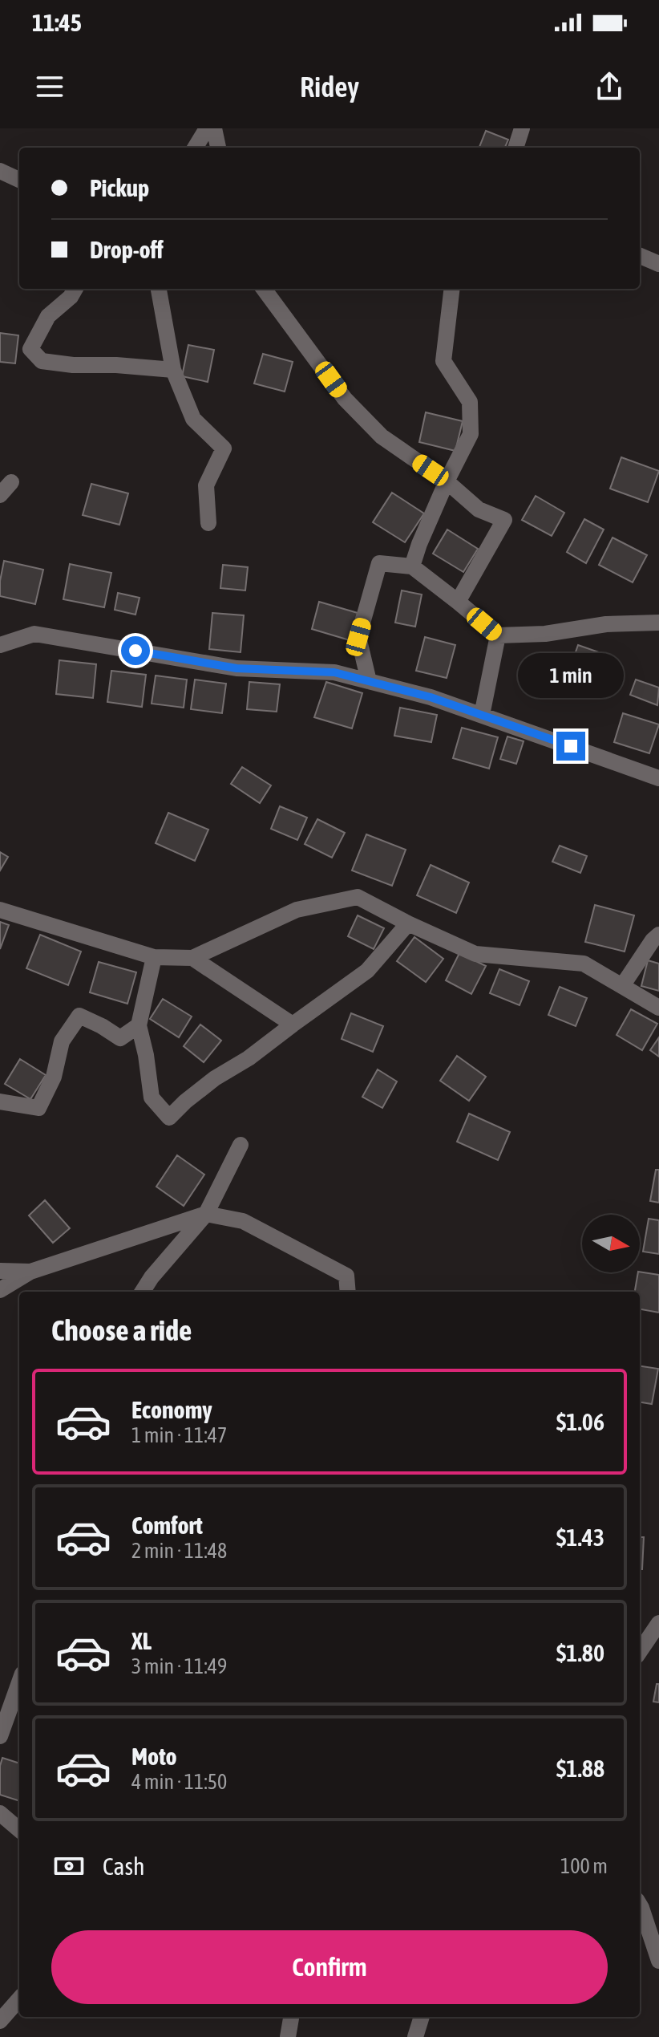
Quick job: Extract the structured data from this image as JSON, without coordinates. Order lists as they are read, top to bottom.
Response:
{
  "north": "right",
  "page": {
    "status": "11:45",
    "header": "Ridey",
    "banner": ["Pickup", "Drop-off"],
    "bubble": "1 min",
    "heading": "Choose a ride",
    "list": [
      {
        "name": "Economy",
        "note": "1 min · 11:47",
        "value": "$1.06"
      },
      {
        "name": "Comfort",
        "note": "2 min · 11:48",
        "value": "$1.43"
      },
      {
        "name": "XL",
        "note": "3 min · 11:49",
        "value": "$1.80"
      },
      {
        "name": "Moto",
        "note": "4 min · 11:50",
        "value": "$1.88"
      }
    ],
    "pay": ["Cash", "100 m"],
    "buttons": "Confirm"
  }
}
